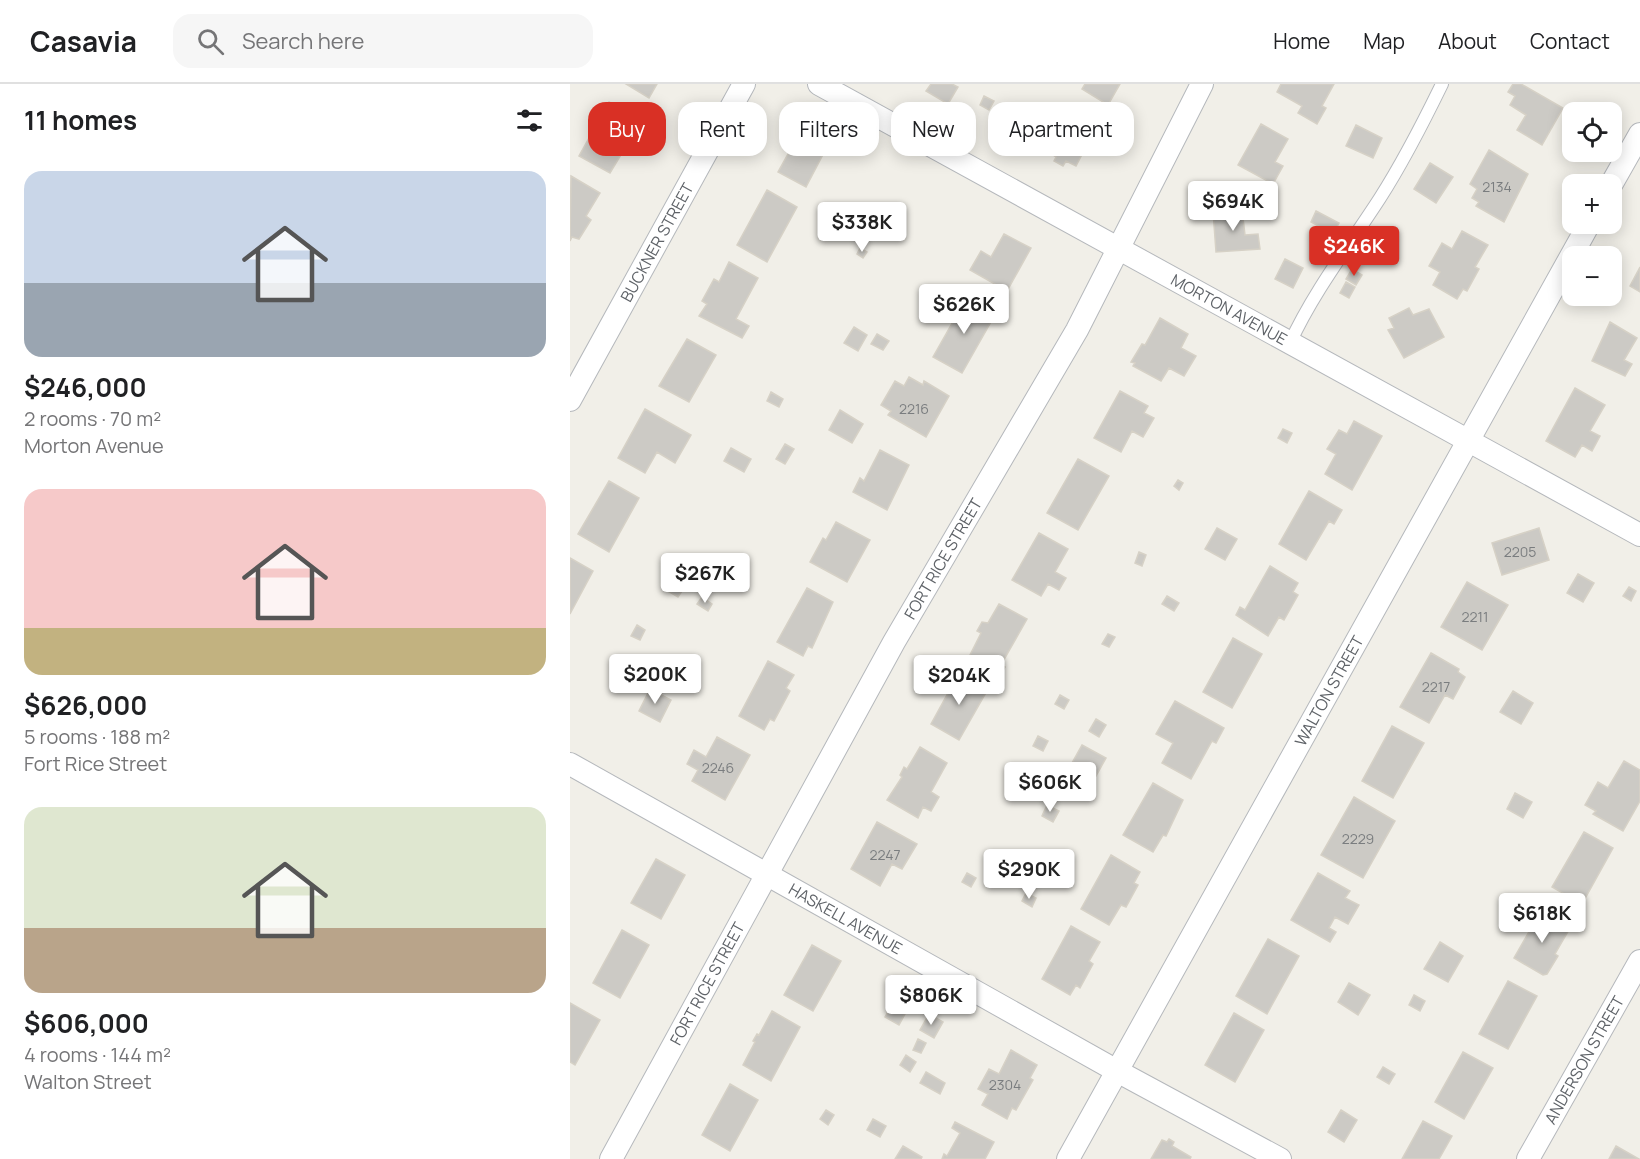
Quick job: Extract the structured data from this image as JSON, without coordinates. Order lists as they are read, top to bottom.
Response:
{
  "streets": {
    "street": [
      "BUCKNER STREET",
      "MORTON AVENUE",
      "FORT RICE STREET",
      "WALTON STREET",
      "HASKELL AVENUE",
      "ANDERSON STREET"
    ]
  },
  "crossings": [
    ["MORTON AVENUE", "FORT RICE STREET"],
    ["MORTON AVENUE", "WALTON STREET"],
    ["FORT RICE STREET", "HASKELL AVENUE"],
    ["WALTON STREET", "HASKELL AVENUE"]
  ],
  "house_numbers": [
    "2134",
    "2216",
    "2205",
    "2211",
    "2217",
    "2246",
    "2229",
    "2247",
    "2304"
  ],
  "page": {
    "header": "Casavia",
    "search": "Search here",
    "nav": [
      "Home",
      "Map",
      "About",
      "Contact"
    ],
    "heading": "11 homes",
    "map_buttons": ["+", "−"],
    "chip": [
      "Buy",
      "Rent",
      "Filters",
      "New",
      "Apartment"
    ],
    "list": [
      {
        "name": "$246,000",
        "note": "2 rooms · 70 m² · Morton Avenue"
      },
      {
        "name": "$626,000",
        "note": "5 rooms · 188 m² · Fort Rice Street"
      },
      {
        "name": "$606,000",
        "note": "4 rooms · 144 m² · Walton Street"
      }
    ],
    "price": [
      "$694K",
      "$338K",
      "$246K",
      "$626K",
      "$267K",
      "$200K",
      "$204K",
      "$606K",
      "$290K",
      "$618K",
      "$806K"
    ]
  }
}
